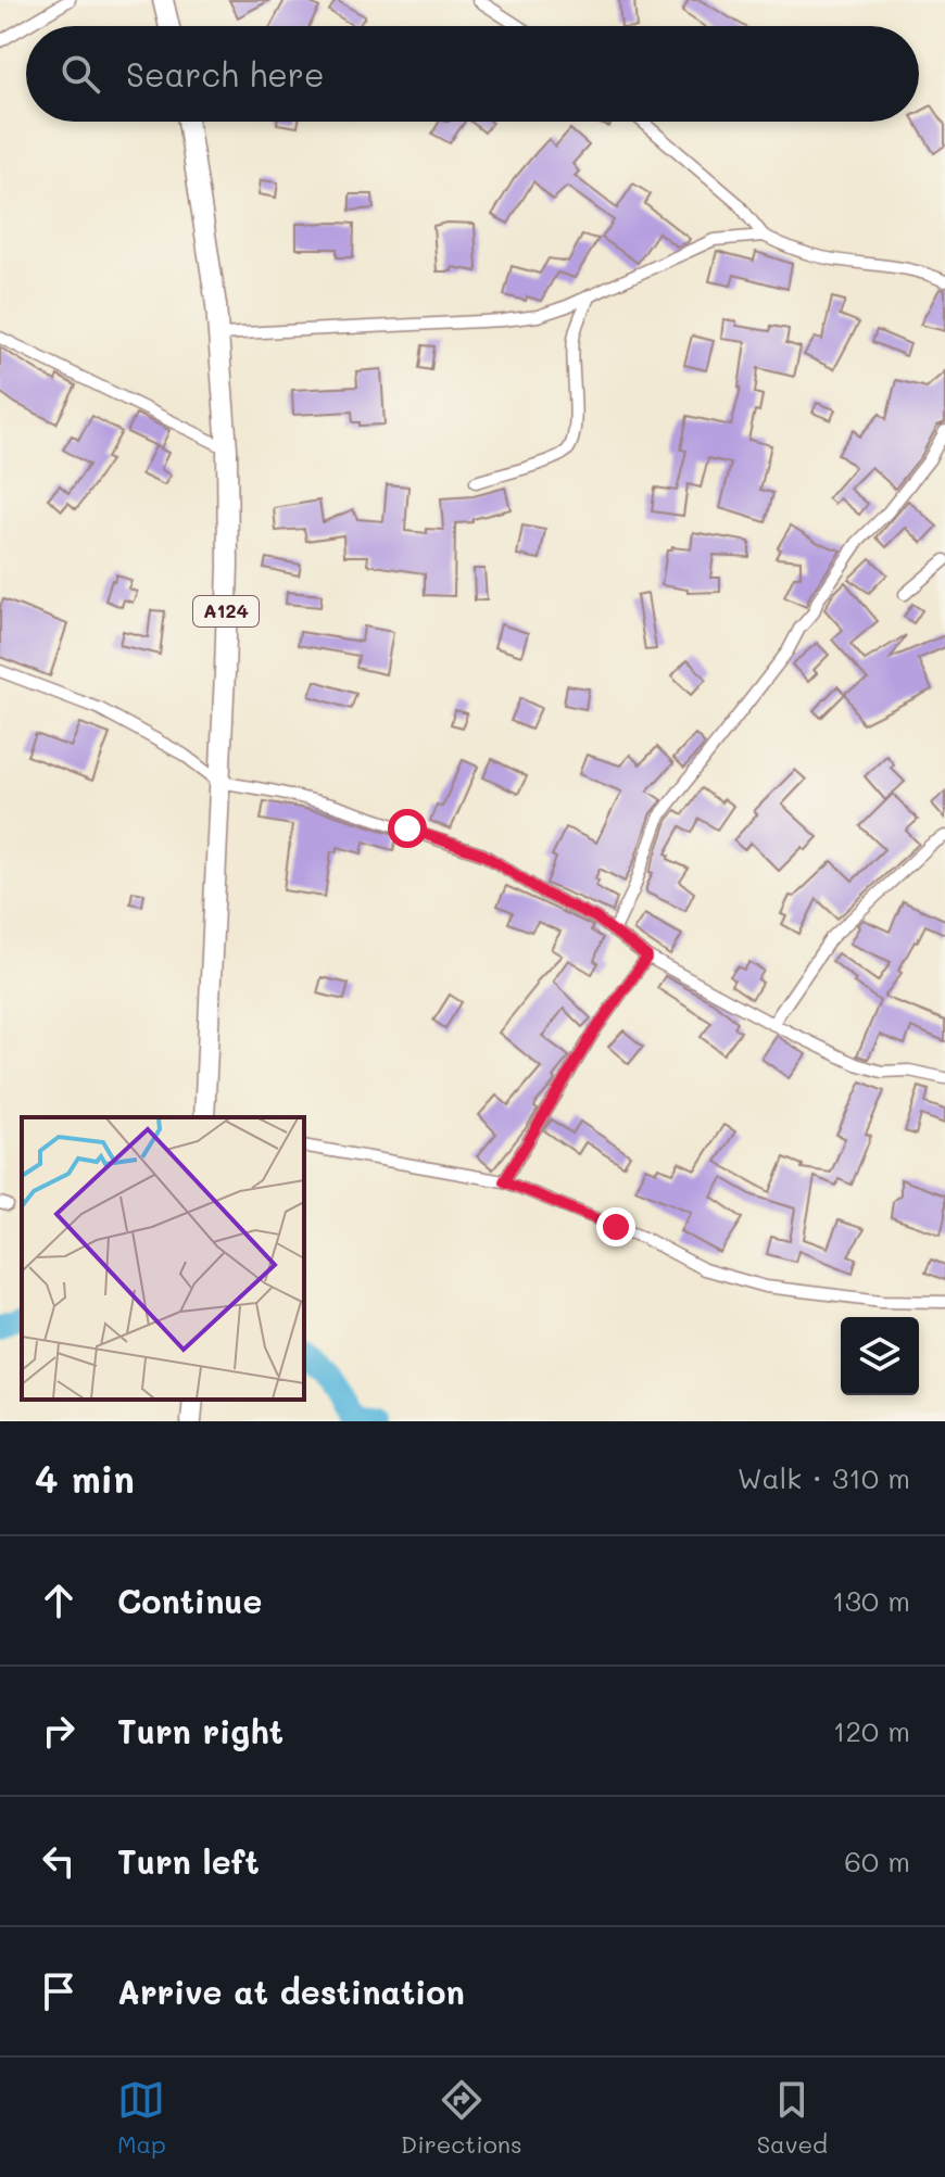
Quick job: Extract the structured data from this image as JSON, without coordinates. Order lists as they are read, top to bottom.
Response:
{
  "streets": {
    "highway": ["A124"]
  },
  "page": {
    "search": "Search here",
    "heading": ["4 min", "Walk · 310 m"],
    "list": [
      ["Continue", "130 m"],
      ["Turn right", "120 m"],
      ["Turn left", "60 m"],
      "Arrive at destination"
    ],
    "nav": ["Map", "Directions", "Saved"]
  }
}
